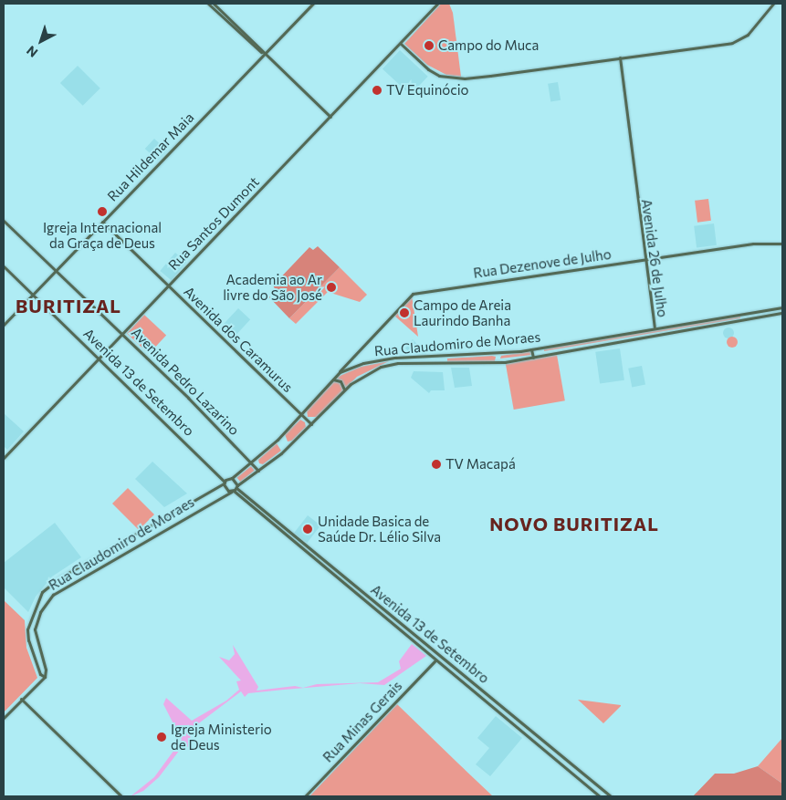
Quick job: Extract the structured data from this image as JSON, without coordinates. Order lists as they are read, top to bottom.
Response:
{
  "streets": {
    "main road": [
      "Rua Hildemar Maia",
      "Rua Santos Dumont",
      "Avenida 26 de Julho",
      "Rua Dezenove de Julho",
      "Avenida dos Caramurus",
      "Rua Claudomiro de Moraes",
      "Avenida Pedro Lazarino",
      "Avenida 13 de Setembro",
      "Rua Minas Gerais"
    ]
  },
  "crossings": [
    ["Rua Hildemar Maia", "Avenida dos Caramurus"],
    ["Rua Hildemar Maia", "Avenida Pedro Lazarino"],
    ["Rua Hildemar Maia", "Avenida 13 de Setembro"],
    ["Rua Santos Dumont", "Avenida dos Caramurus"],
    ["Rua Santos Dumont", "Avenida Pedro Lazarino"],
    ["Rua Santos Dumont", "Avenida 13 de Setembro"],
    ["Avenida 26 de Julho", "Rua Dezenove de Julho"],
    ["Avenida 26 de Julho", "Rua Claudomiro de Moraes"],
    ["Rua Dezenove de Julho", "Rua Claudomiro de Moraes"],
    ["Avenida dos Caramurus", "Rua Claudomiro de Moraes"],
    ["Rua Claudomiro de Moraes", "Avenida Pedro Lazarino"],
    ["Rua Claudomiro de Moraes", "Avenida 13 de Setembro"],
    ["Avenida 13 de Setembro", "Rua Minas Gerais"]
  ],
  "districts": ["BURITIZAL", "NOVO BURITIZAL"],
  "places": [
    "Campo do Muca",
    "TV Equinócio",
    "Igreja Internacional da Graça de Deus",
    "Academia ao Ar livre do São José",
    "Campo de Areia Laurindo Banha",
    "TV Macapá",
    "Unidade Basica de Saúde Dr. Lélio Silva",
    "Igreja Ministerio de Deus"
  ],
  "north": "bottom left"
}
